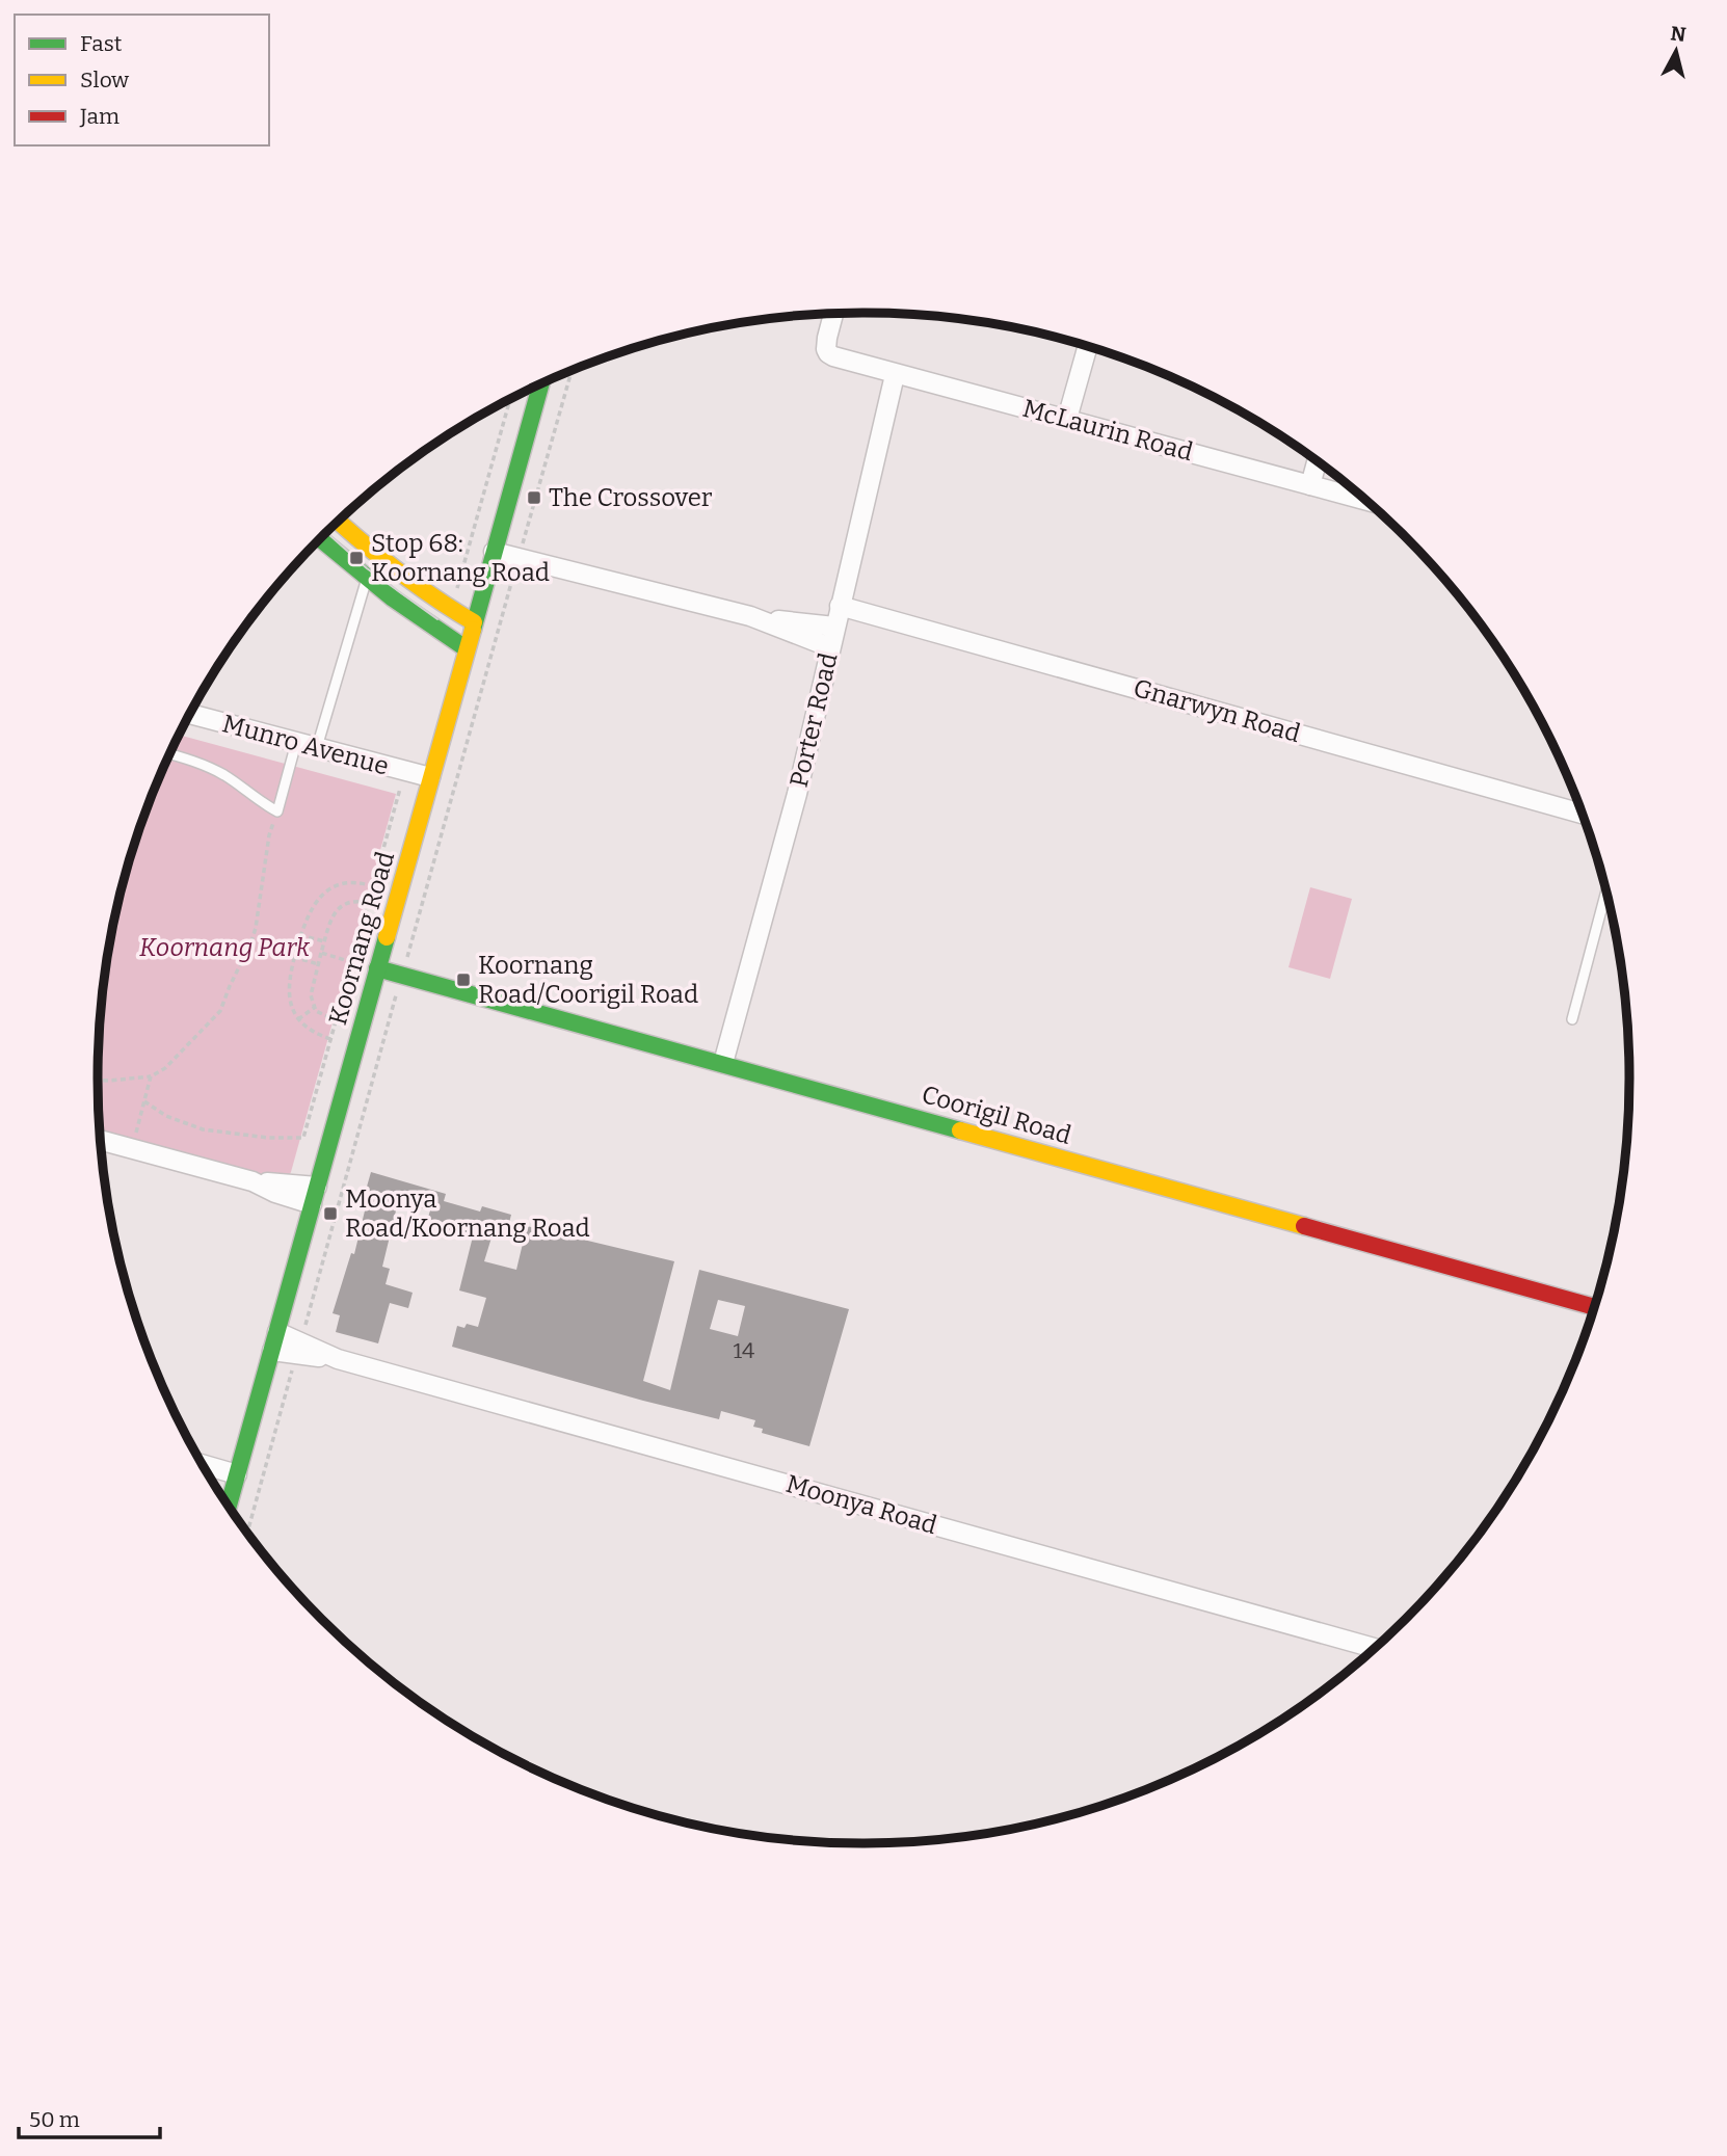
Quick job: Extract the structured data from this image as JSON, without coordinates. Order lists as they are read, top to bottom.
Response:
{
  "streets": {
    "street": [
      "McLaurin Road",
      "Gnarwyn Road",
      "Porter Road",
      "Munro Avenue",
      "Koornang Road",
      "Coorigil Road",
      "Moonya Road"
    ]
  },
  "crossings": [
    ["McLaurin Road", "Porter Road"],
    ["Gnarwyn Road", "Porter Road"],
    ["Porter Road", "Coorigil Road"],
    ["Munro Avenue", "Koornang Road"],
    ["Koornang Road", "Coorigil Road"],
    ["Koornang Road", "Moonya Road"]
  ],
  "parks": ["Koornang Park"],
  "places": {
    "transit": [
      "The Crossover",
      "Stop 68: Koornang Road",
      "Koornang Road/Coorigil Road",
      "Moonya Road/Koornang Road"
    ]
  },
  "house_numbers": ["14"],
  "legend": ["Fast", "Slow", "Jam"],
  "scale_bar": "50 m",
  "north": "top"
}
